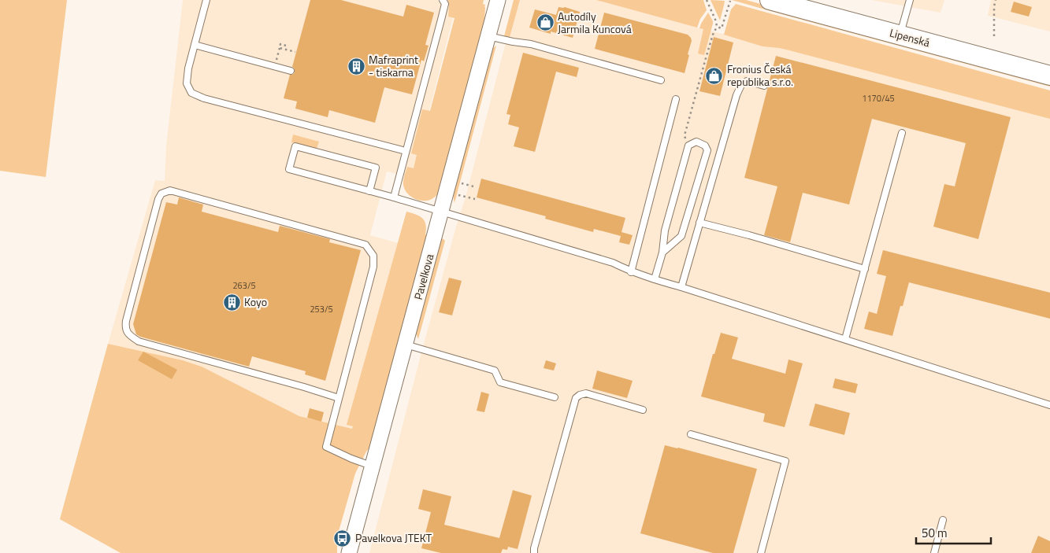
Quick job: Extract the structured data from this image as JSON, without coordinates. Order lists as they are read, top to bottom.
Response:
{
  "streets": {
    "main road": ["Lipenská"],
    "street": ["Pavelkova"]
  },
  "places": {
    "shop": ["Autodíly Jarmila Kuncová", "Fronius Česká republika s.r.o."],
    "building": ["Mafraprint - tiskarna", "Koyo"],
    "bus stop": ["Pavelkova JTEKT"]
  },
  "house_numbers": ["1170/45", "263/5", "253/5"],
  "scale_bar": "50 m"
}
